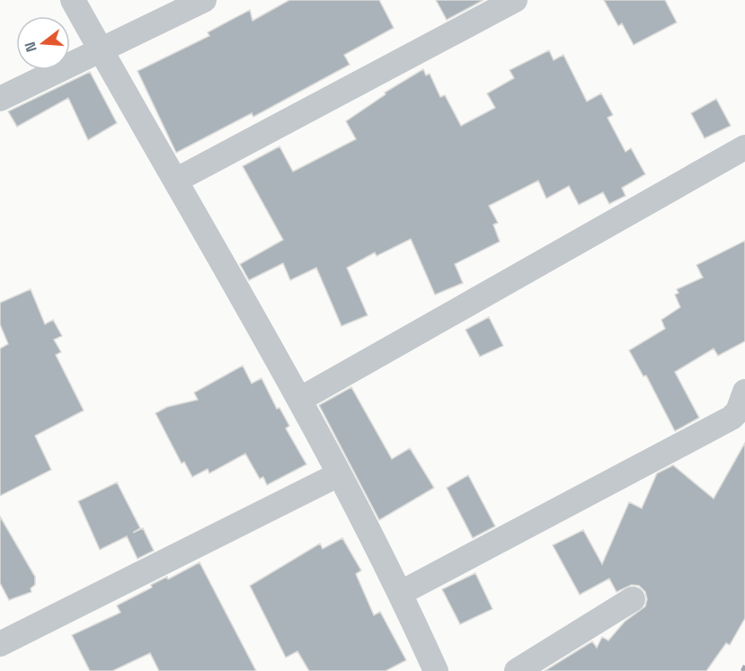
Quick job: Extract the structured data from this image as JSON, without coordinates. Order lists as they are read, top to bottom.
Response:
{
  "north": "left"
}
